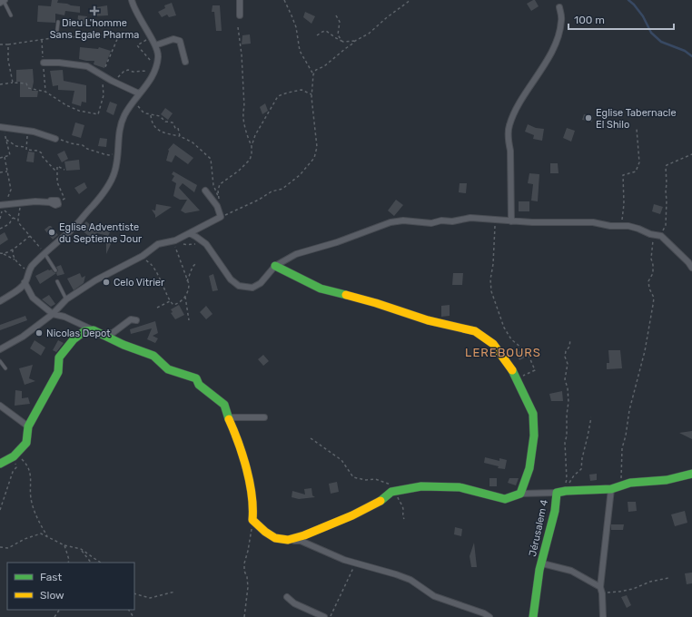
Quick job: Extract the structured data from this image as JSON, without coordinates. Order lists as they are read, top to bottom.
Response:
{
  "streets": {
    "street": ["Jérusalem 4"]
  },
  "districts": ["LEREBOURS"],
  "places": {
    "health": ["Dieu L'homme Sans Egale Pharma"],
    "other": [
      "Eglise Tabernacle El Shilo",
      "Eglise Adventiste du Septieme Jour",
      "Celo Vitrier",
      "Nicolas Depot"
    ]
  },
  "legend": ["Fast", "Slow"],
  "scale_bar": "100 m"
}
